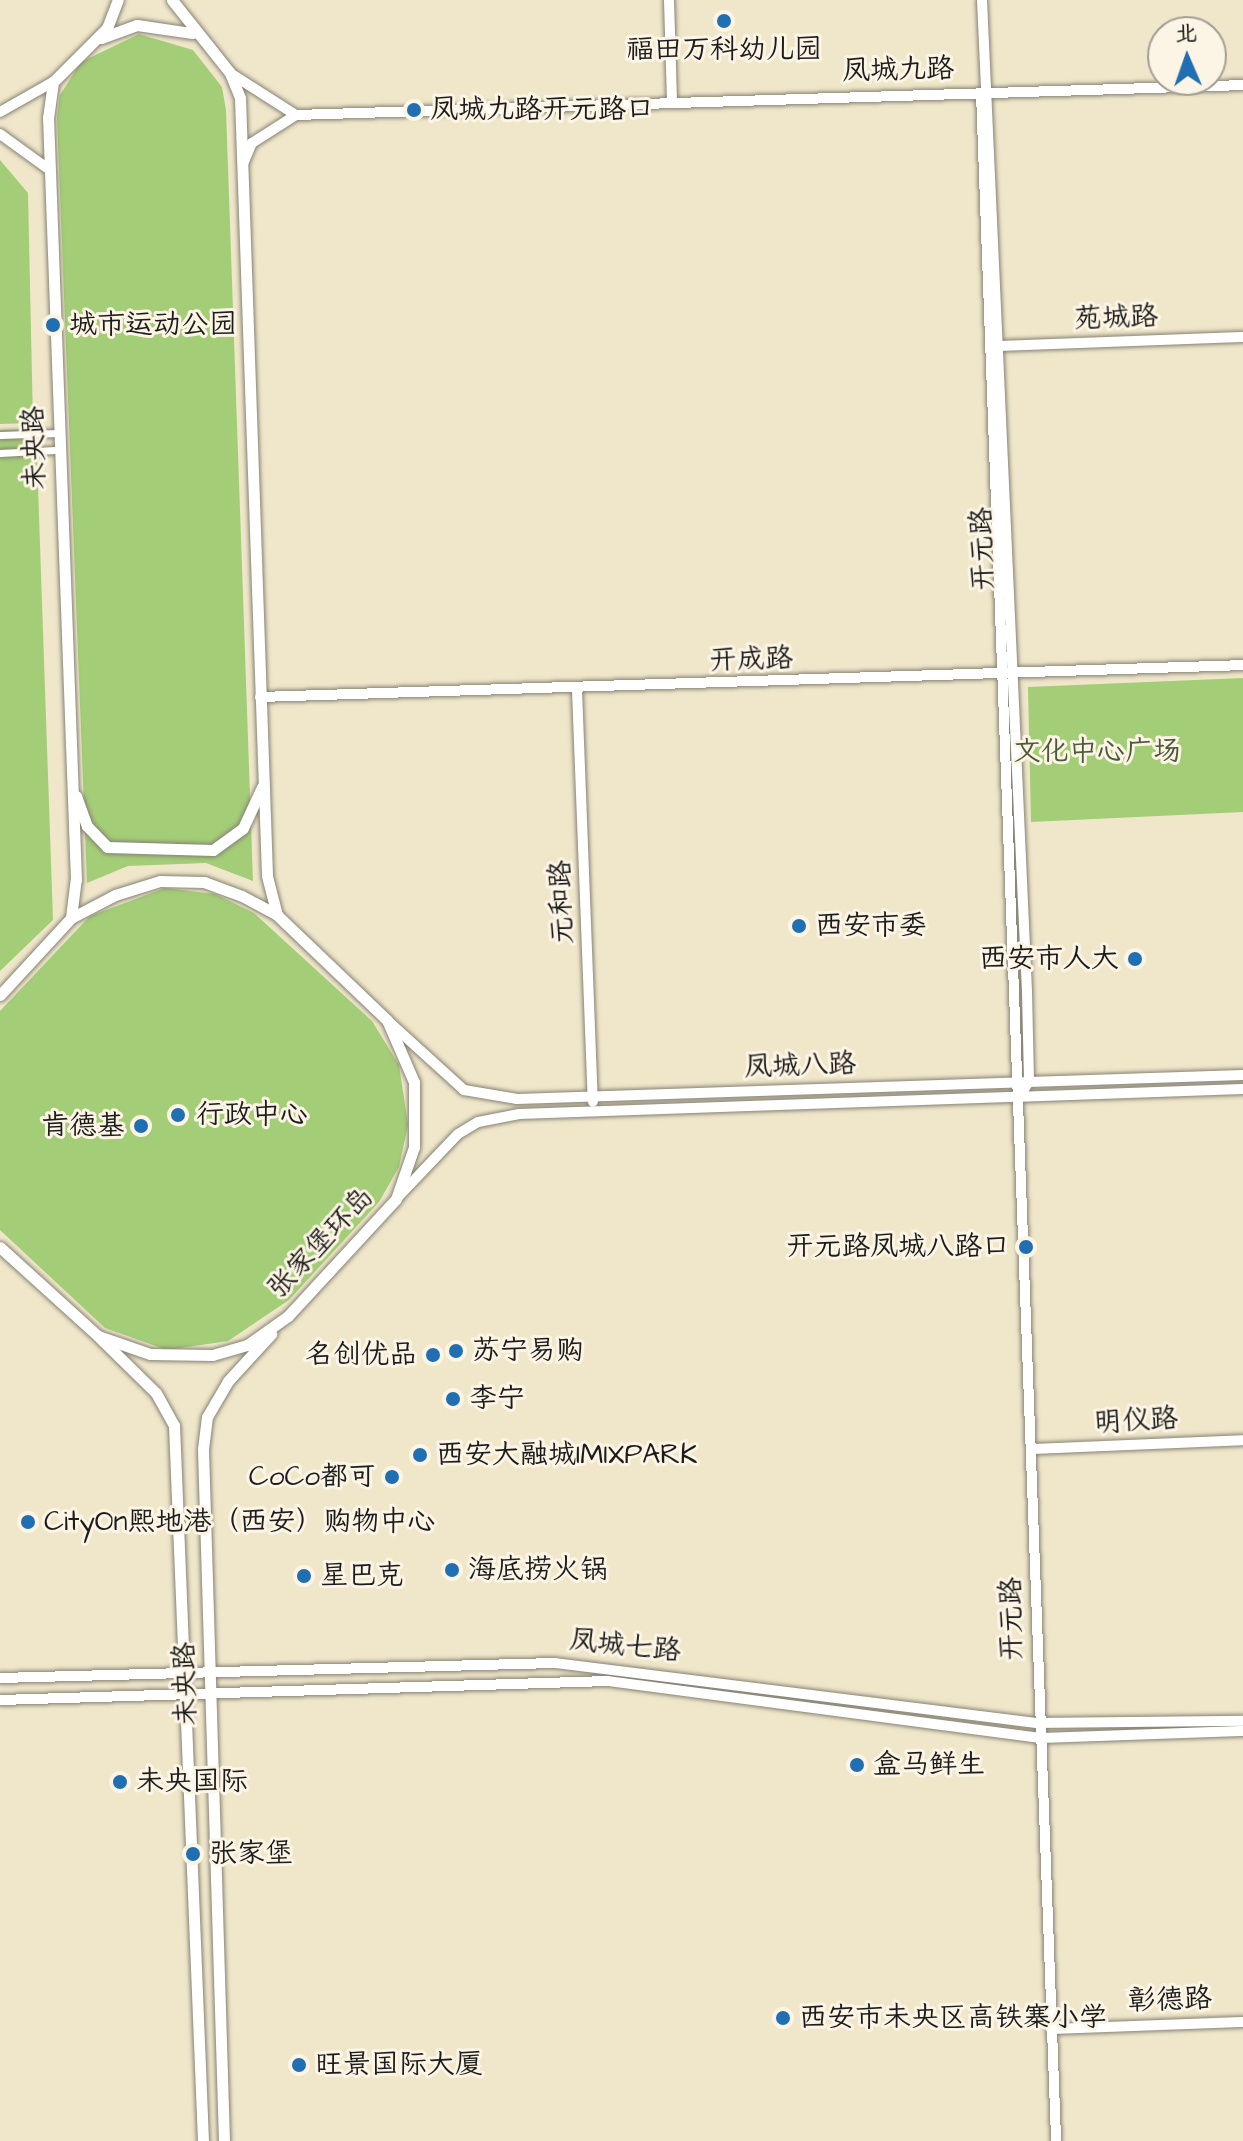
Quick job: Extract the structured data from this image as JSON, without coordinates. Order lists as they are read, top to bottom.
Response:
{
  "streets": {
    "main road": ["未央路", "张家堡环岛"],
    "street": [
      "凤城九路",
      "苑城路",
      "开元路",
      "开成路",
      "元和路",
      "凤城八路",
      "明仪路",
      "凤城七路",
      "彰德路"
    ]
  },
  "crossings": [
    ["凤城九路", "开元路"],
    ["苑城路", "开元路"],
    ["未央路", "张家堡环岛"],
    ["未央路", "凤城七路"],
    ["开元路", "开成路"],
    ["开元路", "凤城八路"],
    ["开元路", "明仪路"],
    ["开元路", "凤城七路"],
    ["开元路", "彰德路"],
    ["开成路", "元和路"],
    ["元和路", "凤城八路"],
    ["凤城八路", "张家堡环岛"]
  ],
  "parks": ["文化中心广场"],
  "places": [
    "福田万科幼儿园",
    "凤城九路开元路口",
    "城市运动公园",
    "西安市委",
    "西安市人大",
    "行政中心",
    "肯德基",
    "开元路凤城八路口",
    "苏宁易购",
    "名创优品",
    "李宁",
    "西安大融城IMIXPARK",
    "CoCo都可",
    "CityOn熙地港（西安）购物中心",
    "海底捞火锅",
    "星巴克",
    "盒马鲜生",
    "未央国际",
    "张家堡",
    "西安市未央区高铁寨小学",
    "旺景国际大厦"
  ],
  "north": "top"
}
